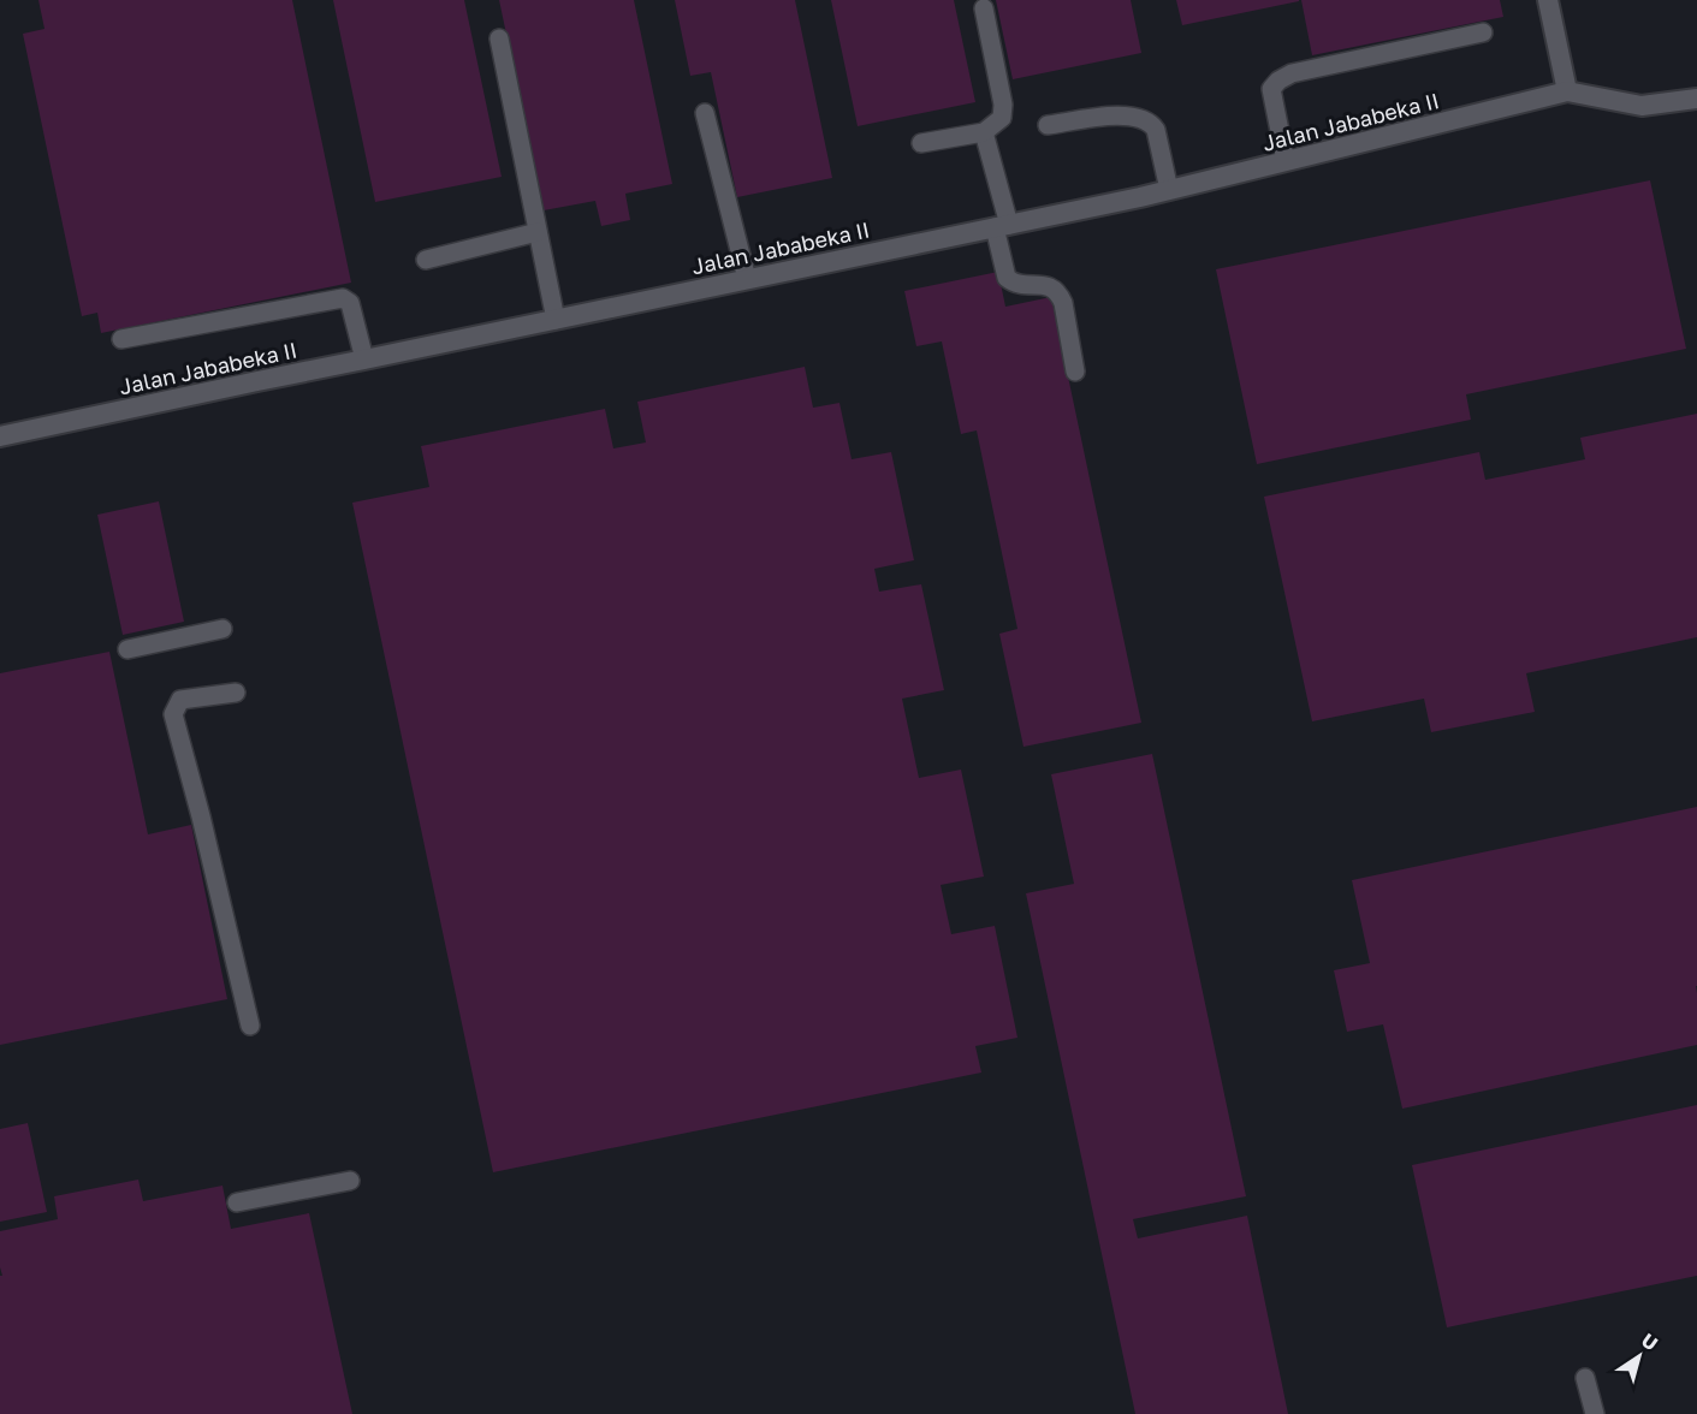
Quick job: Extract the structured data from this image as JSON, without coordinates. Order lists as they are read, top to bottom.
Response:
{
  "streets": {
    "street": ["Jalan Jababeka II"]
  },
  "north": "top right"
}
